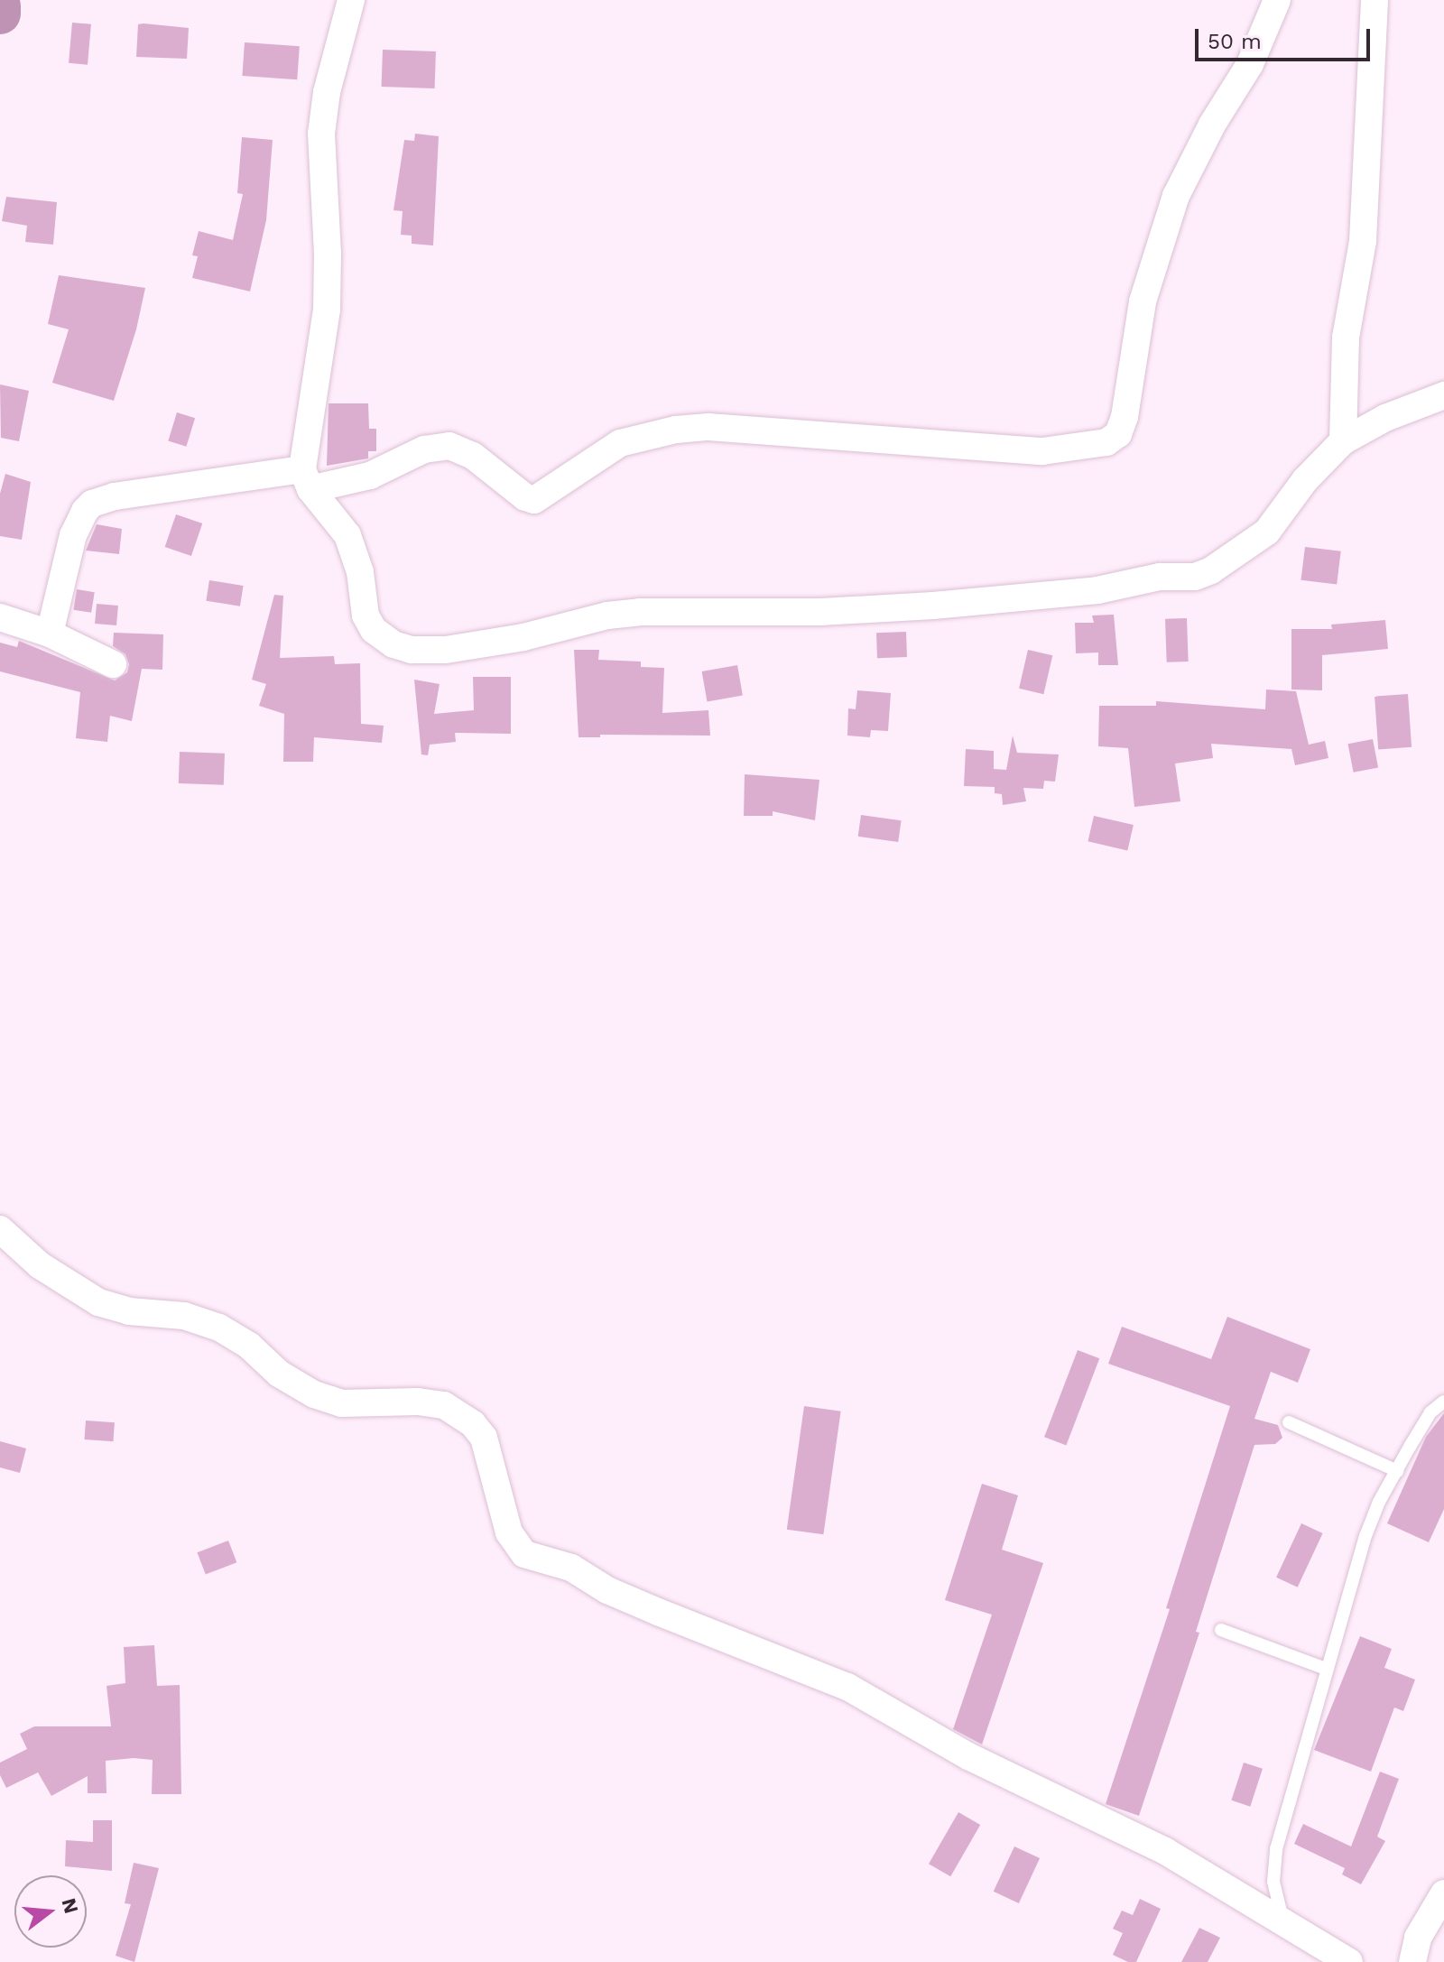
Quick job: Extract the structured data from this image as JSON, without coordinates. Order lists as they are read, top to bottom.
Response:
{
  "scale_bar": "50 m",
  "north": "right"
}
